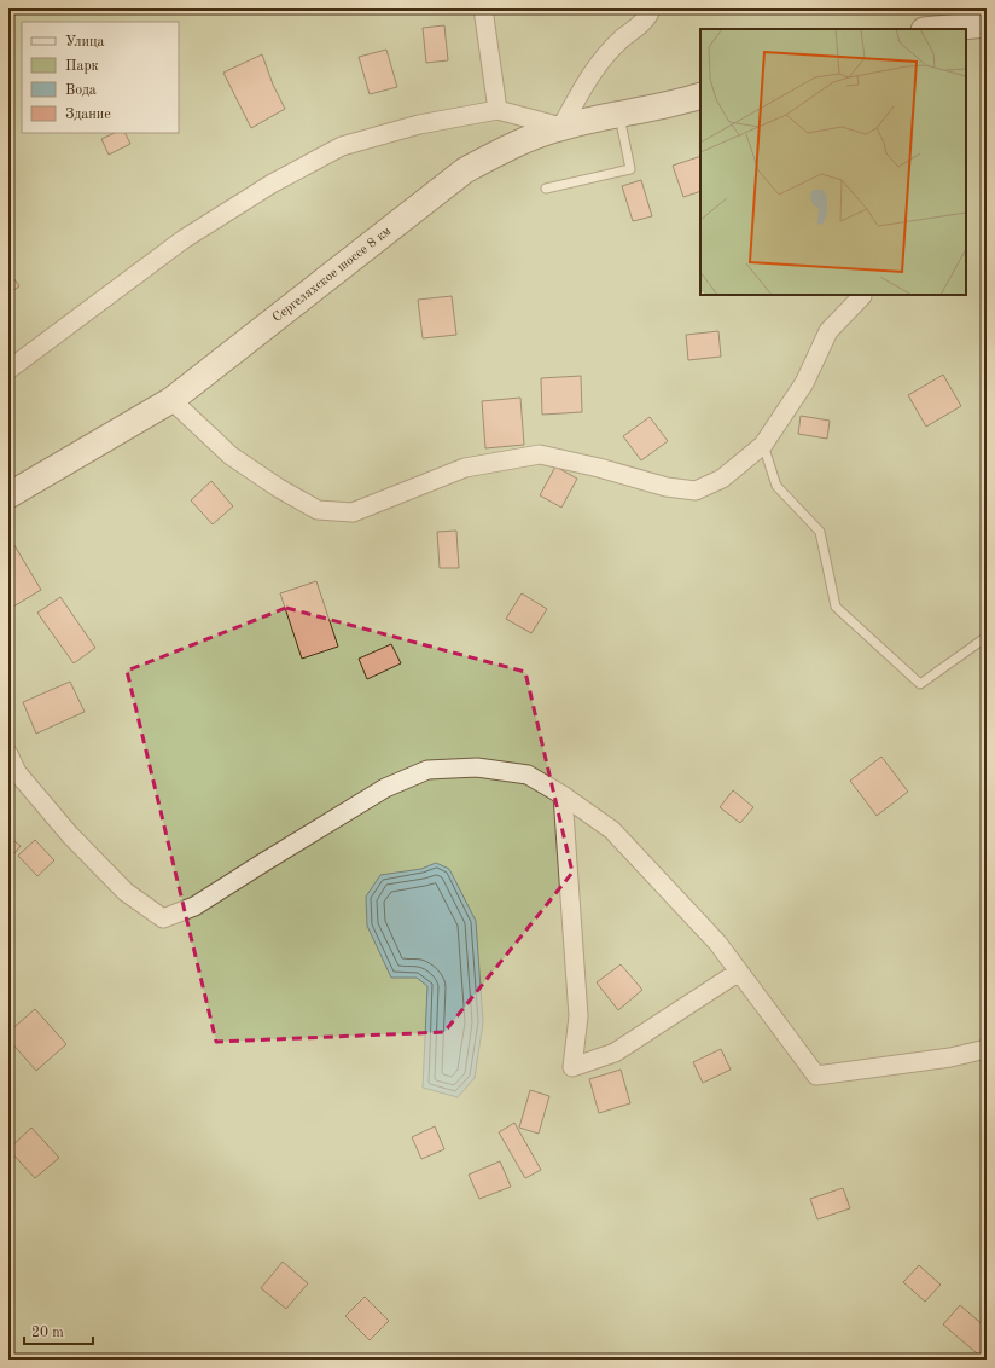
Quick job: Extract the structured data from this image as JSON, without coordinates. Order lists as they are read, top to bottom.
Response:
{
  "streets": {
    "main road": ["Сергеляхское шоссе 8 км"]
  },
  "legend": [
    "Улица",
    "Парк",
    "Вода",
    "Здание"
  ],
  "scale_bar": "20 m"
}
